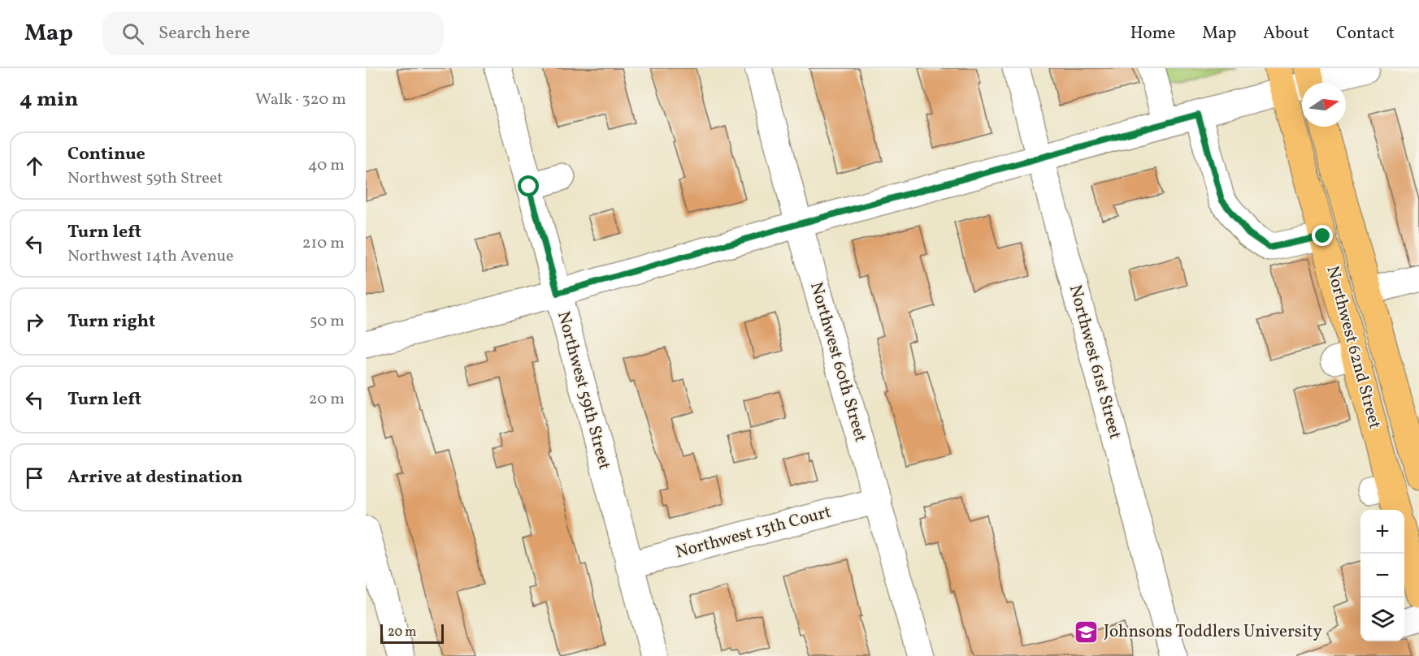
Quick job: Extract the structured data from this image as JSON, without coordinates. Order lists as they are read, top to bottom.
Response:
{
  "streets": {
    "main road": ["Northwest 62nd Street"],
    "street": [
      "Northwest 60th Street",
      "Northwest 61st Street",
      "Northwest 59th Street",
      "Northwest 13th Court"
    ]
  },
  "crossings": [
    ["Northwest 60th Street", "Northwest 13th Court"],
    ["Northwest 59th Street", "Northwest 13th Court"]
  ],
  "places": {
    "school or university": ["Johnsons Toddlers University"]
  },
  "scale_bar": "20 m",
  "north": "right",
  "page": {
    "header": "Map",
    "search": "Search here",
    "nav": [
      "Home",
      "Map",
      "About",
      "Contact"
    ],
    "heading": ["4 min", "Walk · 320 m"],
    "list": [
      ["Continue", "Northwest 59th Street", "40 m"],
      ["Turn left", "Northwest 14th Avenue", "210 m"],
      ["Turn right", "50 m"],
      ["Turn left", "20 m"],
      "Arrive at destination"
    ],
    "map_buttons": ["+", "−"],
    "scale": "20 m"
  }
}
